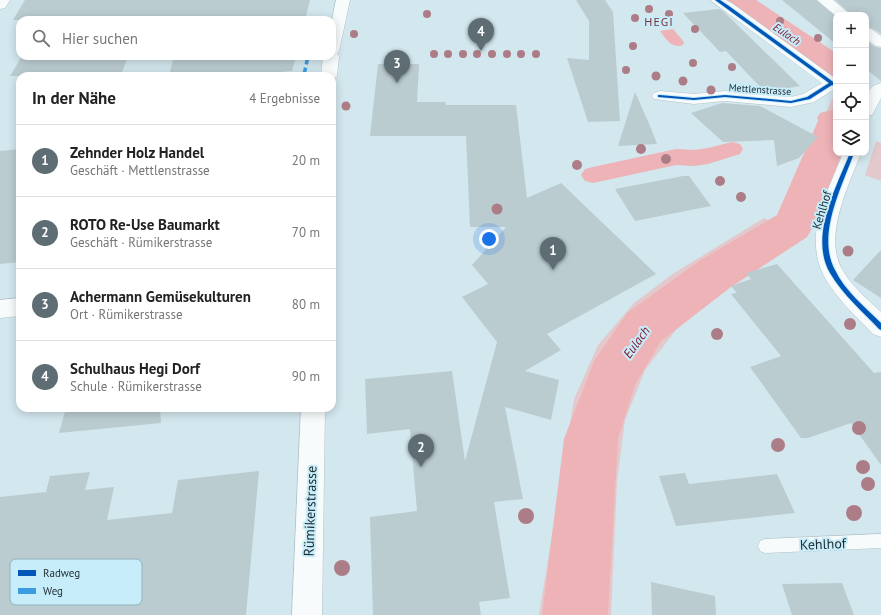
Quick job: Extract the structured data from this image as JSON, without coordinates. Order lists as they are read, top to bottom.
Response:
{
  "streets": {
    "street": ["Mettlenstrasse", "Kehlhof", "Rümikerstrasse"]
  },
  "districts": ["HEGI"],
  "water": ["Eulach"],
  "legend": ["Radweg", "Weg"],
  "page": {
    "map_buttons": ["+", "−"],
    "search": "Hier suchen",
    "pins": [
      "4",
      "3",
      "1",
      "2"
    ],
    "heading": ["In der Nähe", "4 Ergebnisse"],
    "list": [
      {
        "mark": "1",
        "name": "Zehnder Holz Handel",
        "note": "Geschäft · Mettlenstrasse",
        "value": "20 m"
      },
      {
        "mark": "2",
        "name": "ROTO Re-Use Baumarkt",
        "note": "Geschäft · Rümikerstrasse",
        "value": "70 m"
      },
      {
        "mark": "3",
        "name": "Achermann Gemüsekulturen",
        "note": "Ort · Rümikerstrasse",
        "value": "80 m"
      },
      {
        "mark": "4",
        "name": "Schulhaus Hegi Dorf",
        "note": "Schule · Rümikerstrasse",
        "value": "90 m"
      }
    ]
  }
}
